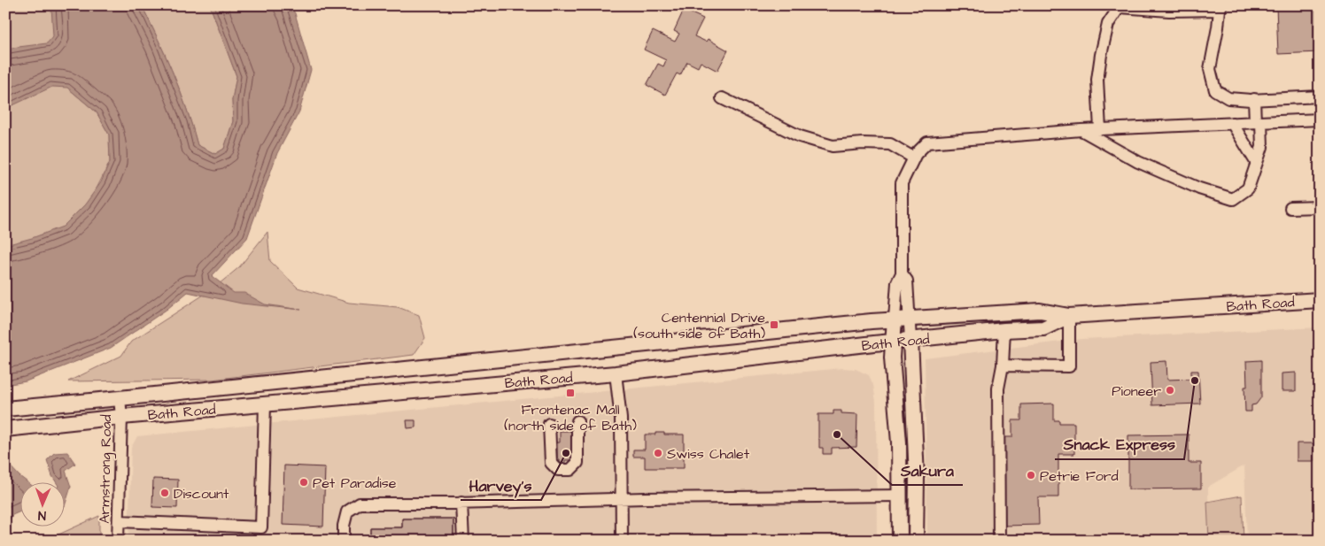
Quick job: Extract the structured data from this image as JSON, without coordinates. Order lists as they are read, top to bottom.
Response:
{
  "streets": {
    "main road": ["Bath Road"],
    "street": ["Armstrong Road"]
  },
  "crossings": [
    ["Bath Road", "Armstrong Road"]
  ],
  "places": {
    "transit": ["Centennial Drive (south side of Bath)", "Frontenac Mall (north side of Bath)"],
    "other": [
      "Snack Express",
      "Pioneer",
      "Sakura",
      "Harvey's",
      "Swiss Chalet",
      "Petrie Ford",
      "Pet Paradise",
      "Discount"
    ]
  },
  "north": "bottom"
}
